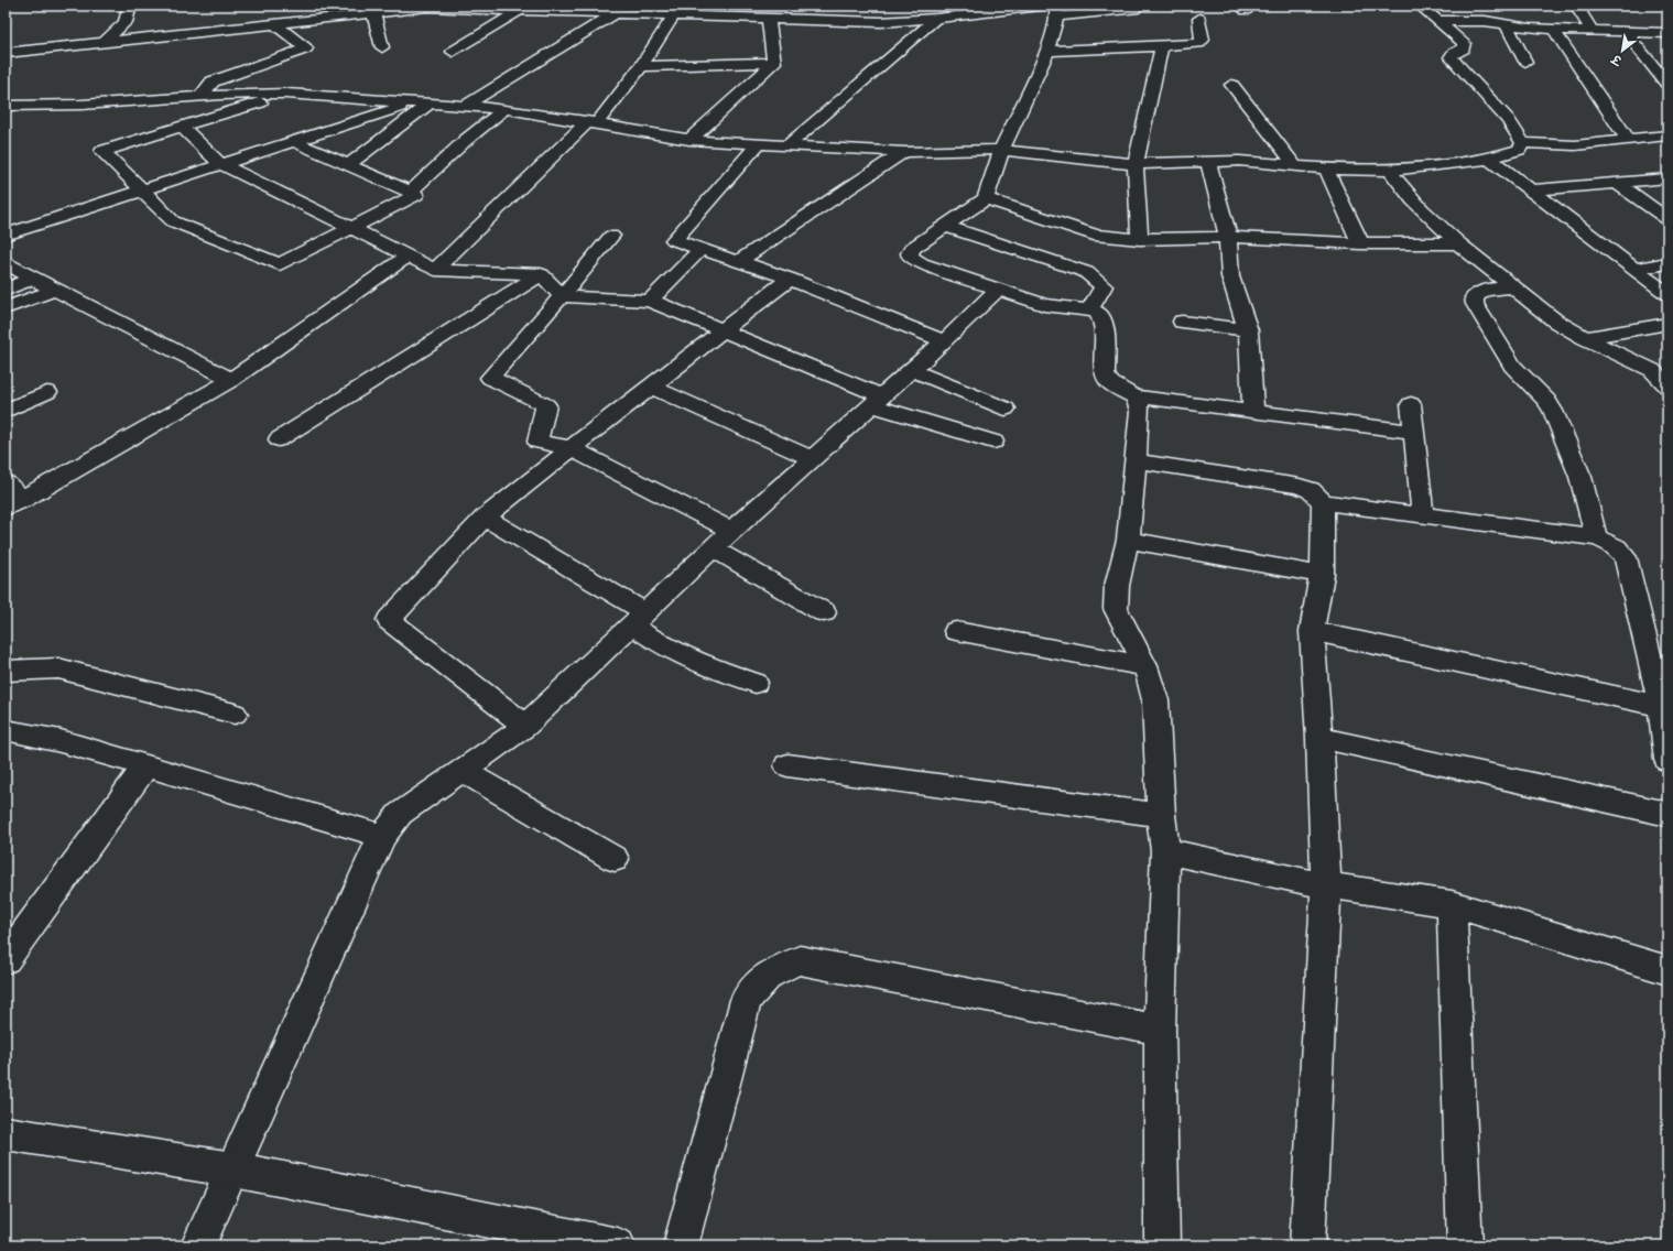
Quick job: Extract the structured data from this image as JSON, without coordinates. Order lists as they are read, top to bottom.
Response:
{
  "north": "bottom left"
}
